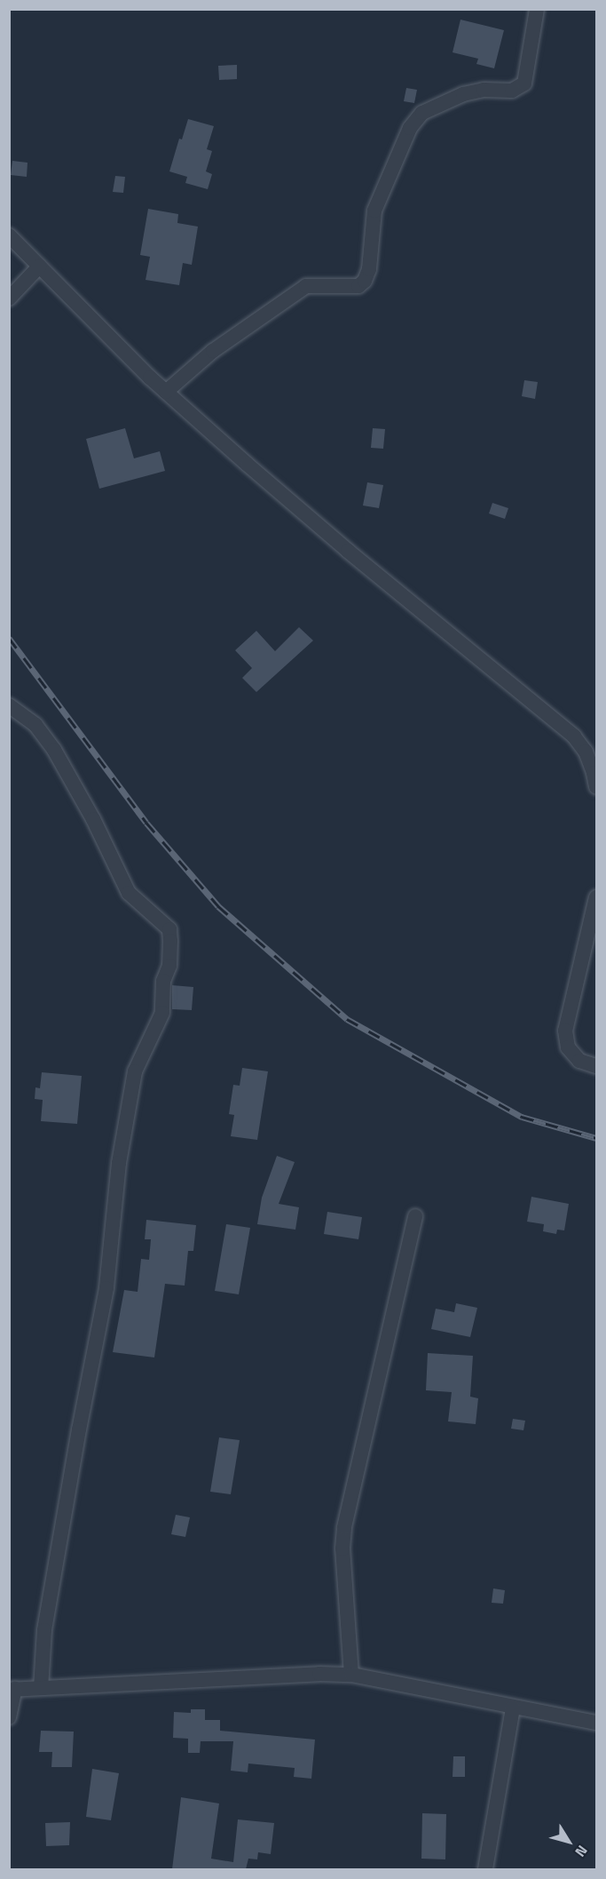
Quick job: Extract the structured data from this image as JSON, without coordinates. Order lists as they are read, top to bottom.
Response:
{
  "north": "bottom right"
}
